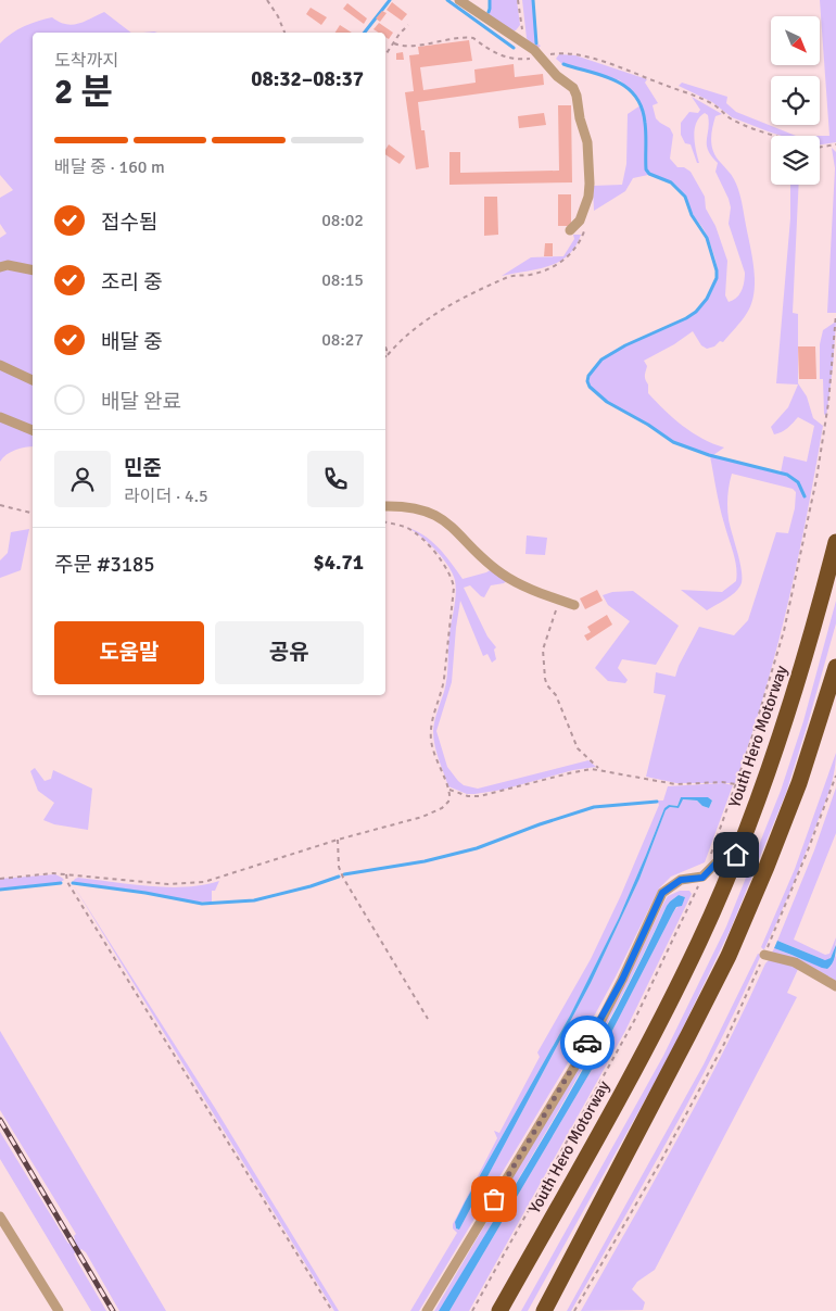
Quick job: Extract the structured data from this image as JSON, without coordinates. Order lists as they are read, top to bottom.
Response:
{
  "streets": {
    "highway": ["Youth Hero Motorway"]
  },
  "north": "bottom right",
  "page": {
    "heading": ["2 분", "도착까지", "08:32–08:37"],
    "panel": [
      "민준",
      "라이더 · 4.5",
      "주문 #3185",
      "$4.71"
    ],
    "bar": "배달 중 · 160 m",
    "list": [
      ["접수됨", "08:02"],
      ["조리 중", "08:15"],
      ["배달 중", "08:27"],
      "배달 완료"
    ],
    "buttons": ["도움말", "공유"]
  }
}
